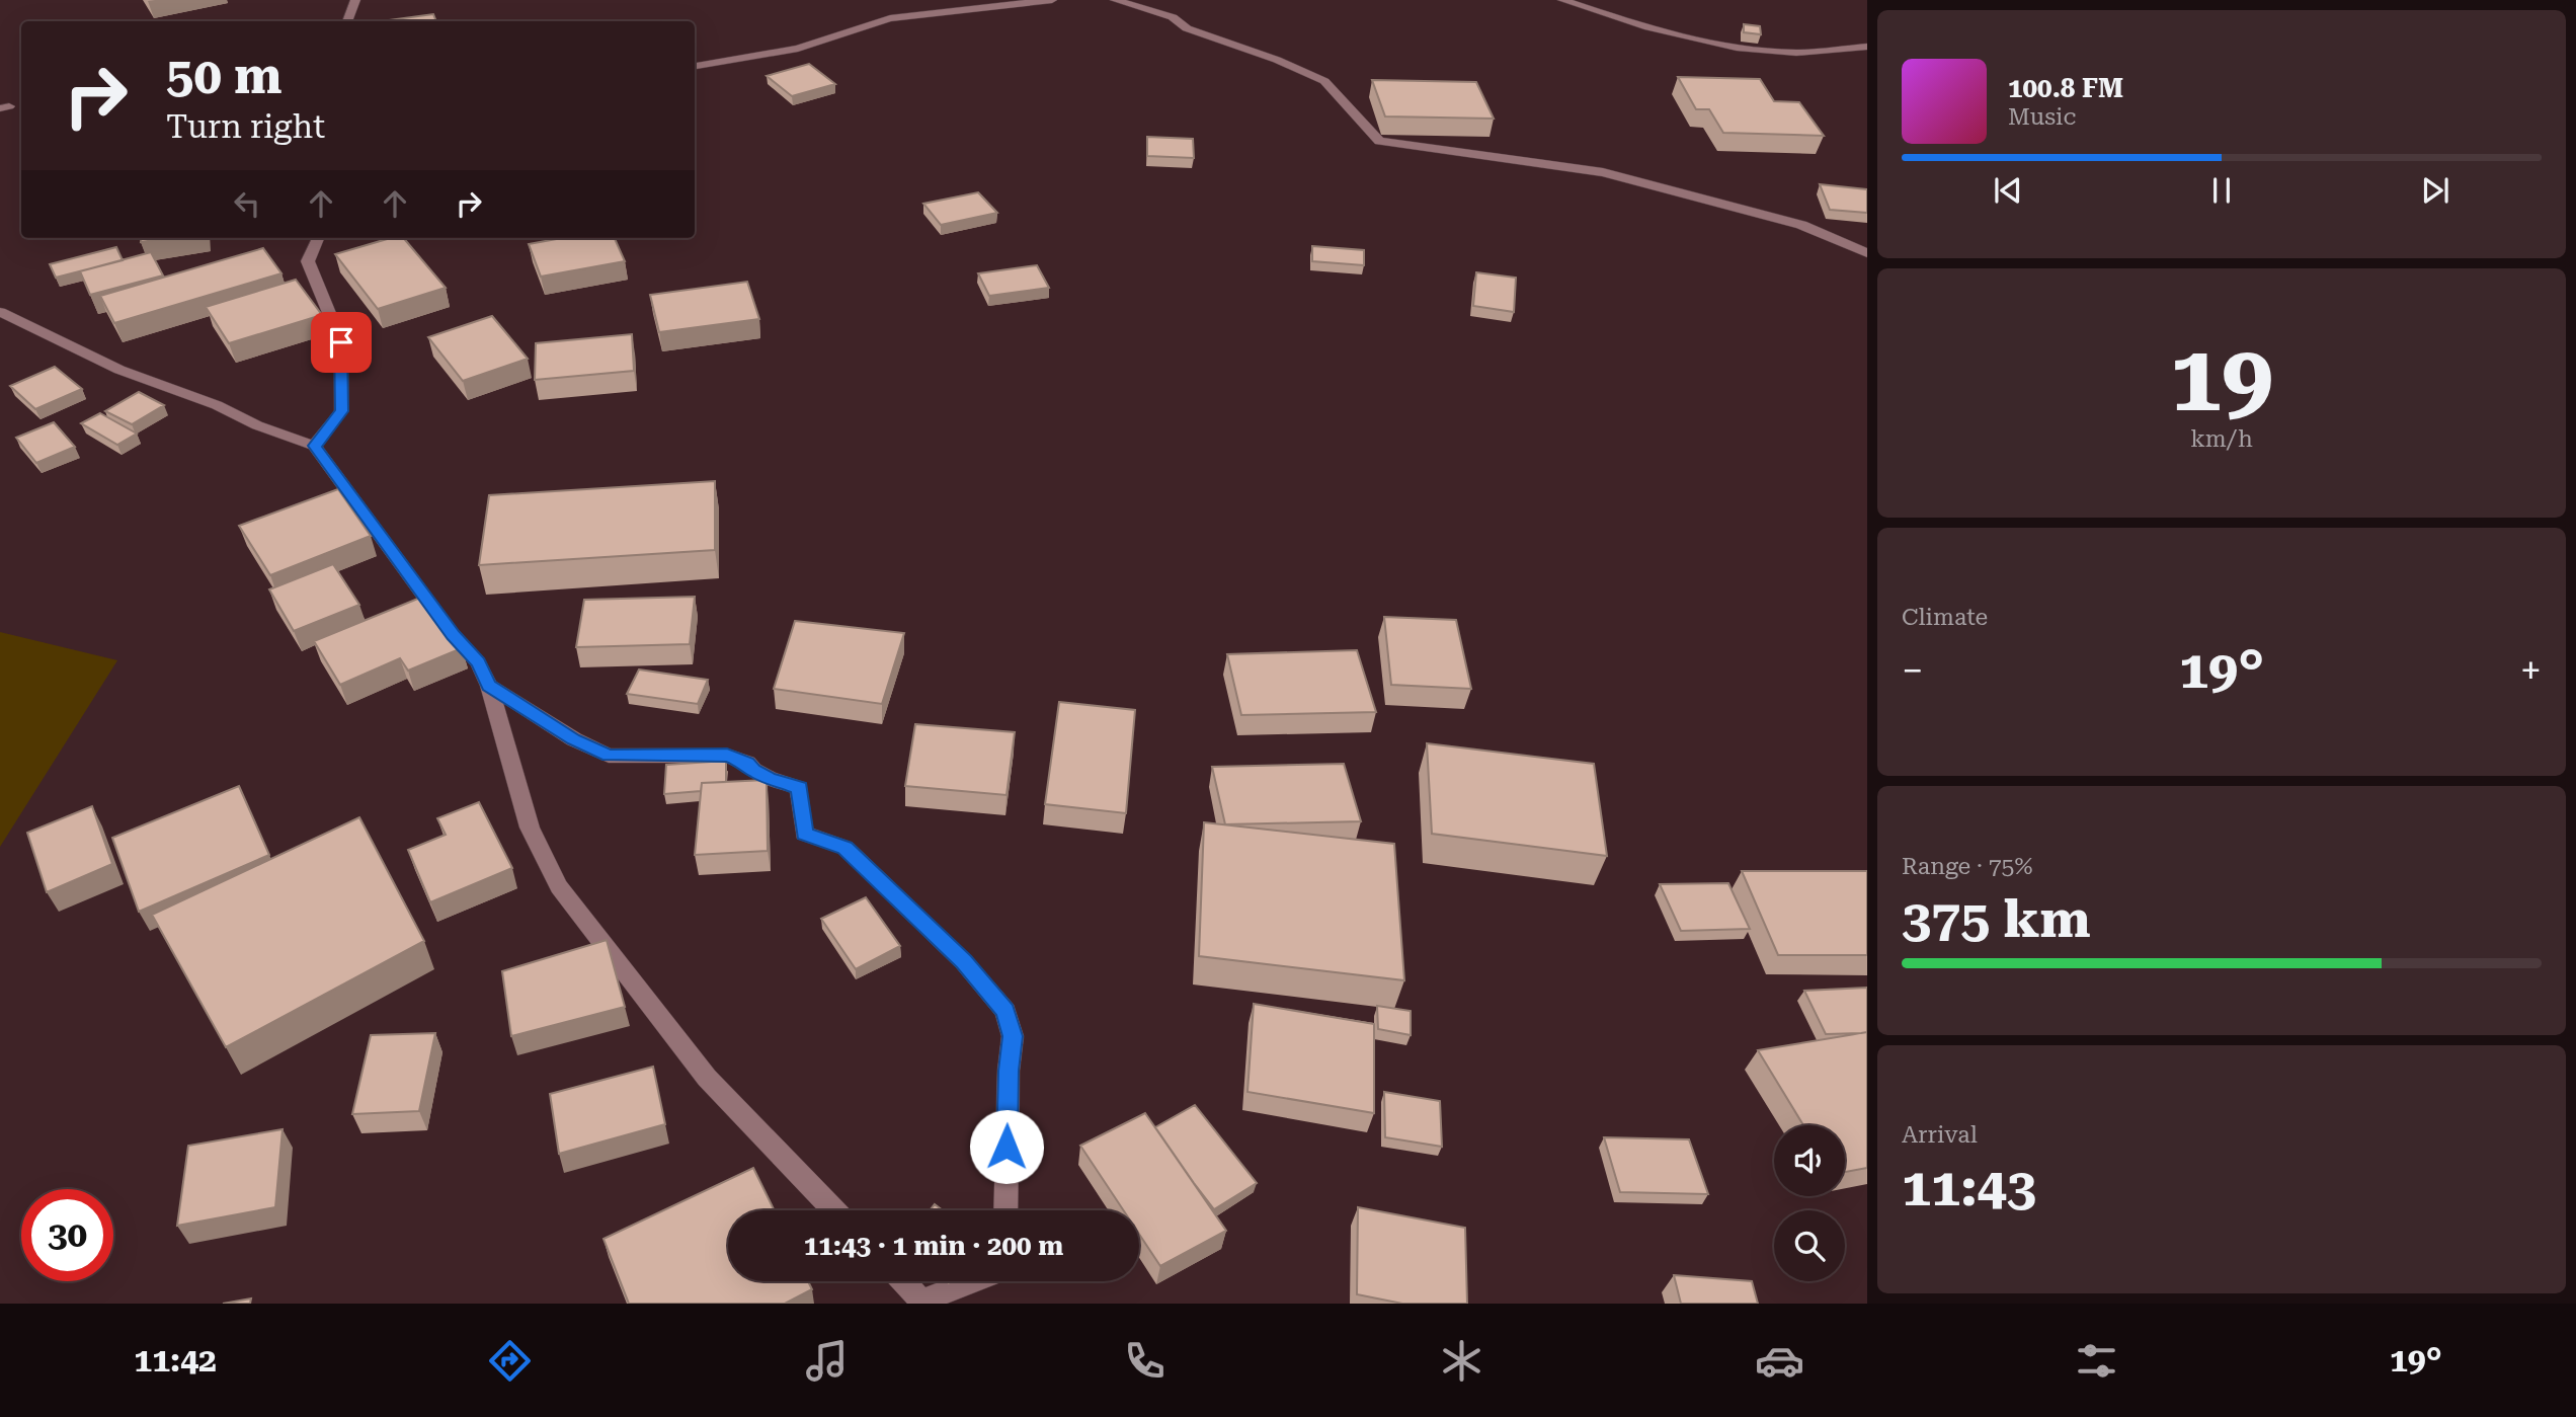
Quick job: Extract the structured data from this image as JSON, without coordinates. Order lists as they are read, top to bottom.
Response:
{
  "page": {
    "turn": ["50 m", "Turn right"],
    "song": ["100.8 FM", "Music"],
    "tile": [
      ["19", "km/h"],
      "Climate",
      ["Range · 75%", "375 km"],
      ["Arrival", "11:43"]
    ],
    "heat": ["−", "19°", "+"],
    "limit": "30",
    "trip": "11:43 · 1 min · 200 m",
    "tabs": ["11:42", "19°"]
  }
}
